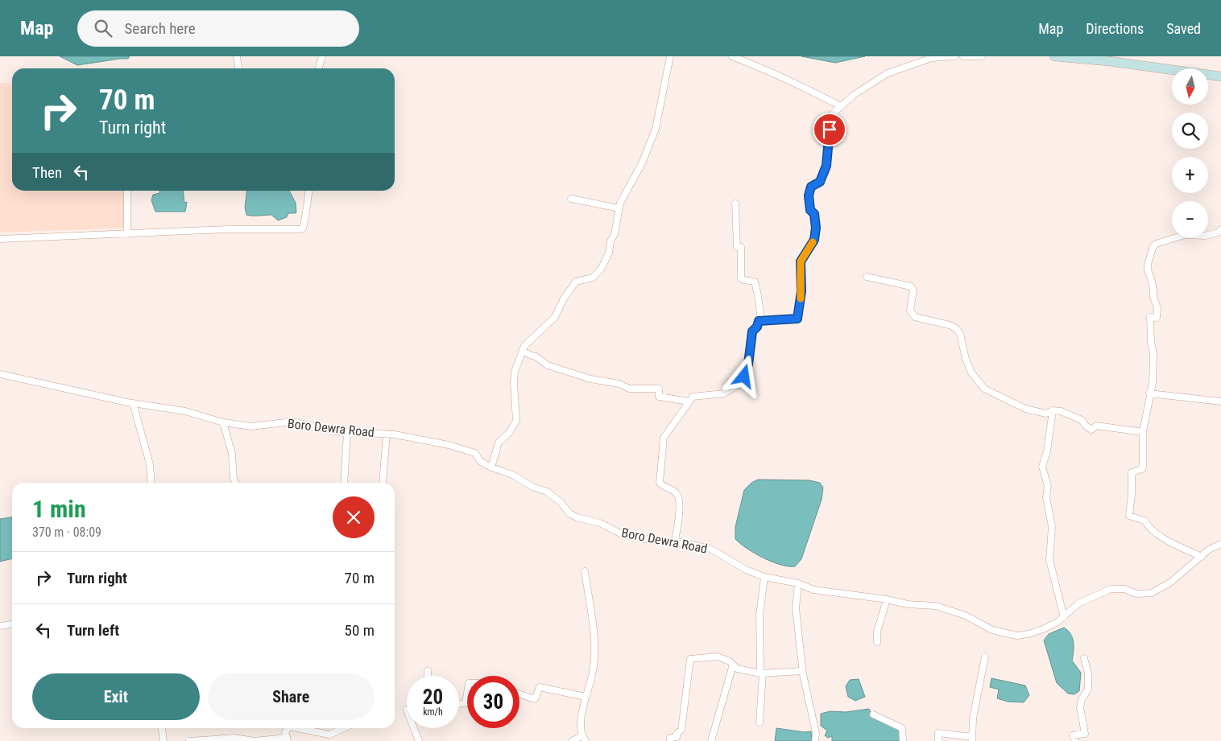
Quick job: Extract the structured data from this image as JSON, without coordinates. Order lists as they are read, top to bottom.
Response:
{
  "streets": {
    "street": ["Boro Dewra Road"]
  },
  "north": "bottom",
  "page": {
    "header": "Map",
    "search": "Search here",
    "nav": ["Map", "Directions", "Saved"],
    "map_buttons": ["+", "−"],
    "turn": ["70 m", "Turn right"],
    "then": "Then",
    "heading": ["1 min", "370 m · 08:09"],
    "list": [
      {
        "name": "Turn right",
        "value": "70 m"
      },
      {
        "name": "Turn left",
        "value": "50 m"
      }
    ],
    "buttons": ["Exit", "Share"],
    "speed": "20 km/h",
    "limit": "30"
  }
}
